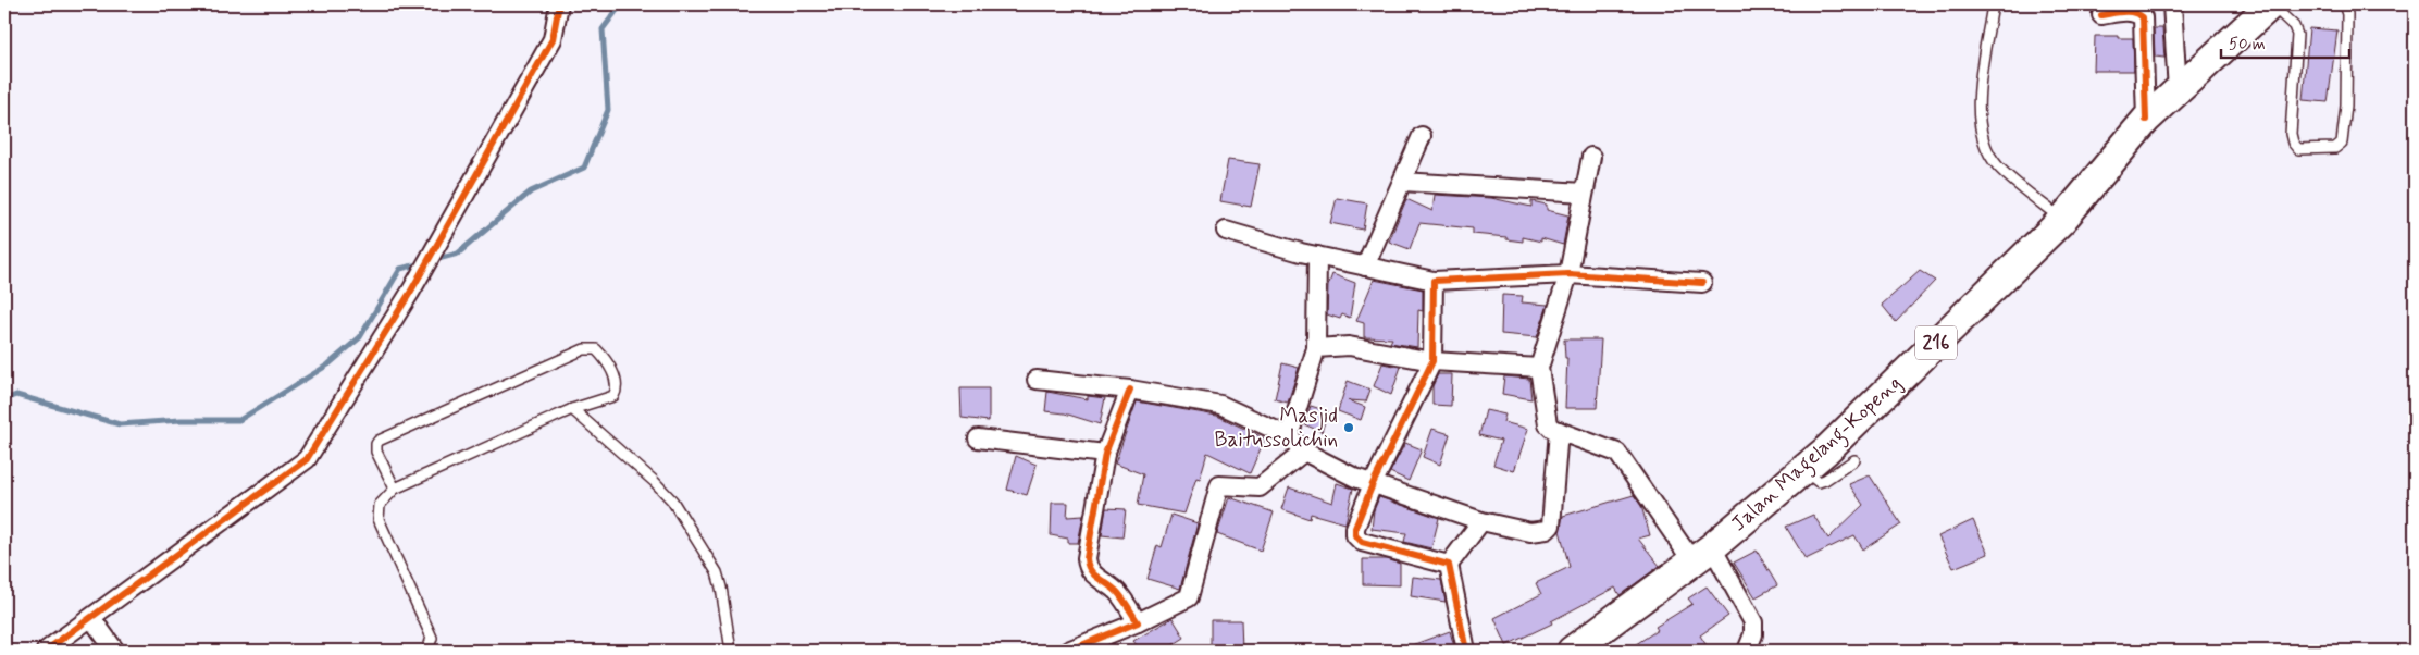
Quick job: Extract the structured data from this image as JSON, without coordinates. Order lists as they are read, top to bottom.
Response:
{
  "streets": {
    "main road": ["216", "Jalan Magelang-Kopeng"]
  },
  "places": ["Masjid Baitussolichin"],
  "scale_bar": "50 m"
}
